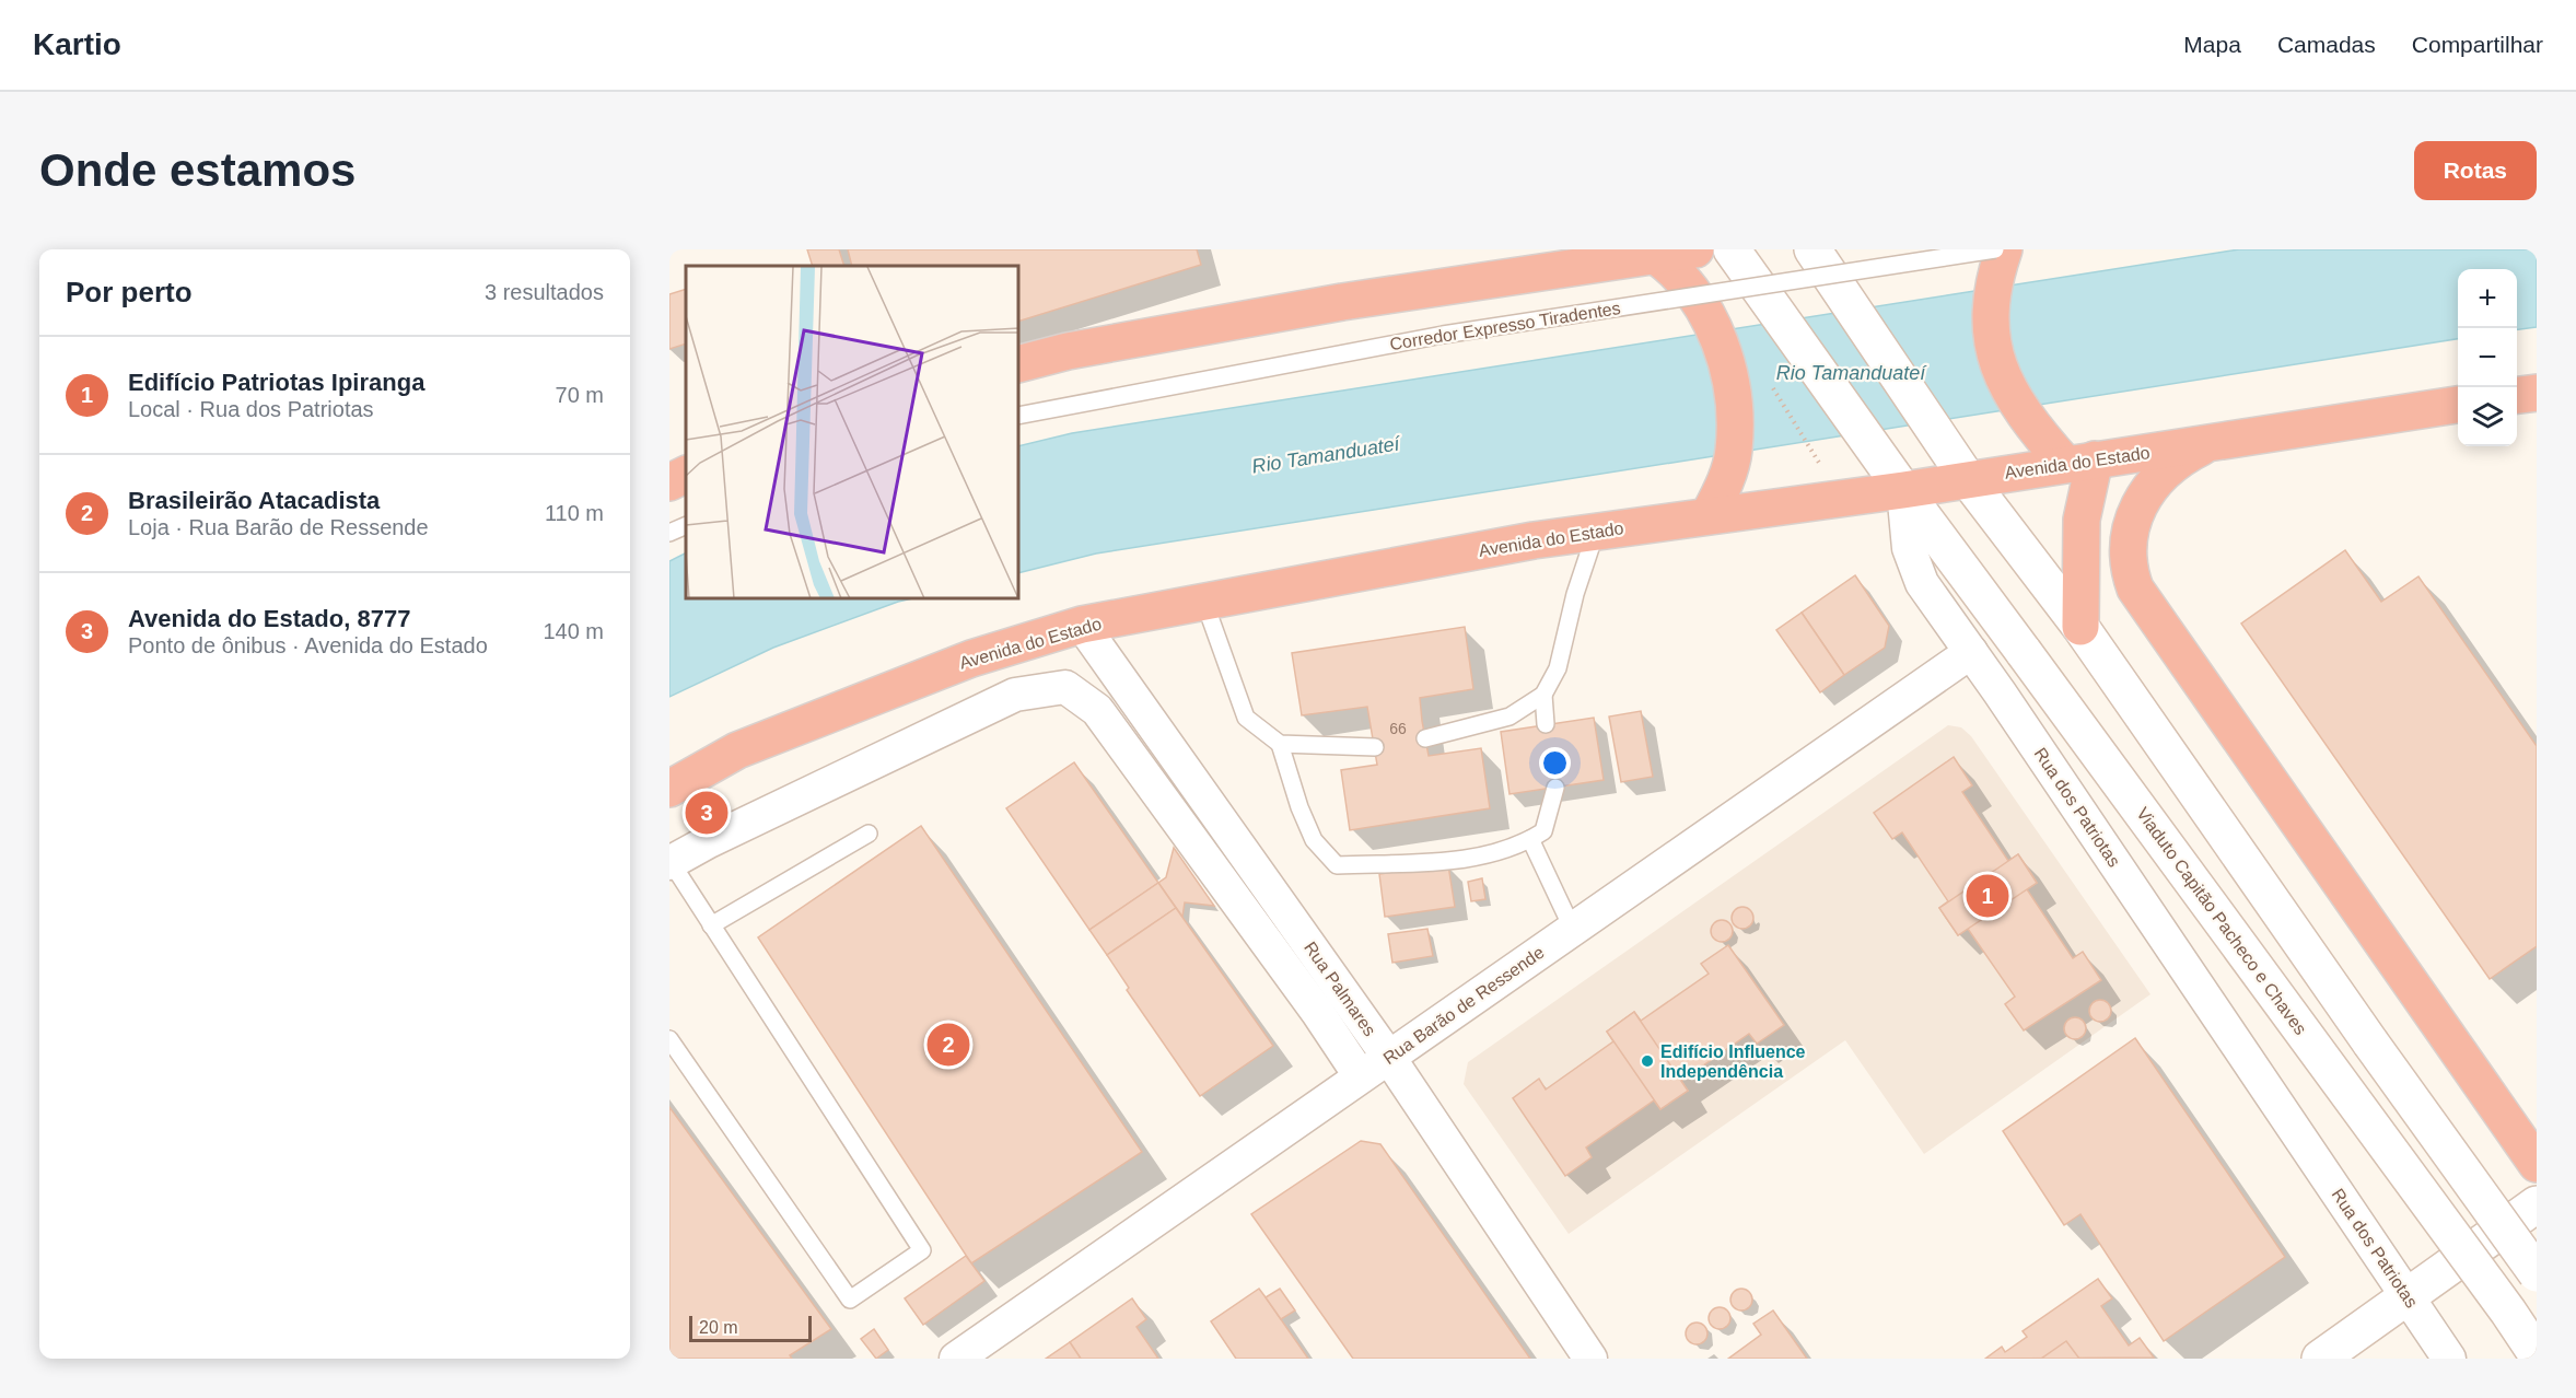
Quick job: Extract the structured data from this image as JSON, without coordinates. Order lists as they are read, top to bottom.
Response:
{
  "streets": {
    "highway": ["Avenida do Estado"],
    "main road": ["Viaduto Capitão Pacheco e Chaves"],
    "street": ["Rua dos Patriotas", "Rua Palmares", "Rua Barão de Ressende"],
    "lane": ["Corredor Expresso Tiradentes"]
  },
  "crossings": [
    ["Avenida do Estado", "Rua dos Patriotas"],
    ["Avenida do Estado", "Viaduto Capitão Pacheco e Chaves"],
    ["Avenida do Estado", "Rua Palmares"],
    ["Rua dos Patriotas", "Viaduto Capitão Pacheco e Chaves"],
    ["Rua dos Patriotas", "Rua Barão de Ressende"],
    ["Rua Palmares", "Rua Barão de Ressende"]
  ],
  "water": ["Rio Tamanduateí"],
  "places": ["Edifício Influence Independência"],
  "house_numbers": ["66"],
  "scale_bar": "20 m",
  "page": {
    "header": "Kartio",
    "nav": ["Mapa", "Camadas", "Compartilhar"],
    "buttons": "Rotas",
    "title": "Onde estamos",
    "heading": ["Por perto", "3 resultados"],
    "map_buttons": ["+", "−"],
    "list": [
      {
        "mark": "1",
        "name": "Edifício Patriotas Ipiranga",
        "note": "Local · Rua dos Patriotas",
        "value": "70 m"
      },
      {
        "mark": "2",
        "name": "Brasileirão Atacadista",
        "note": "Loja · Rua Barão de Ressende",
        "value": "110 m"
      },
      {
        "mark": "3",
        "name": "Avenida do Estado, 8777",
        "note": "Ponto de ônibus · Avenida do Estado",
        "value": "140 m"
      }
    ],
    "pins": ["3", "1", "2"],
    "scale": "20 m"
  }
}
